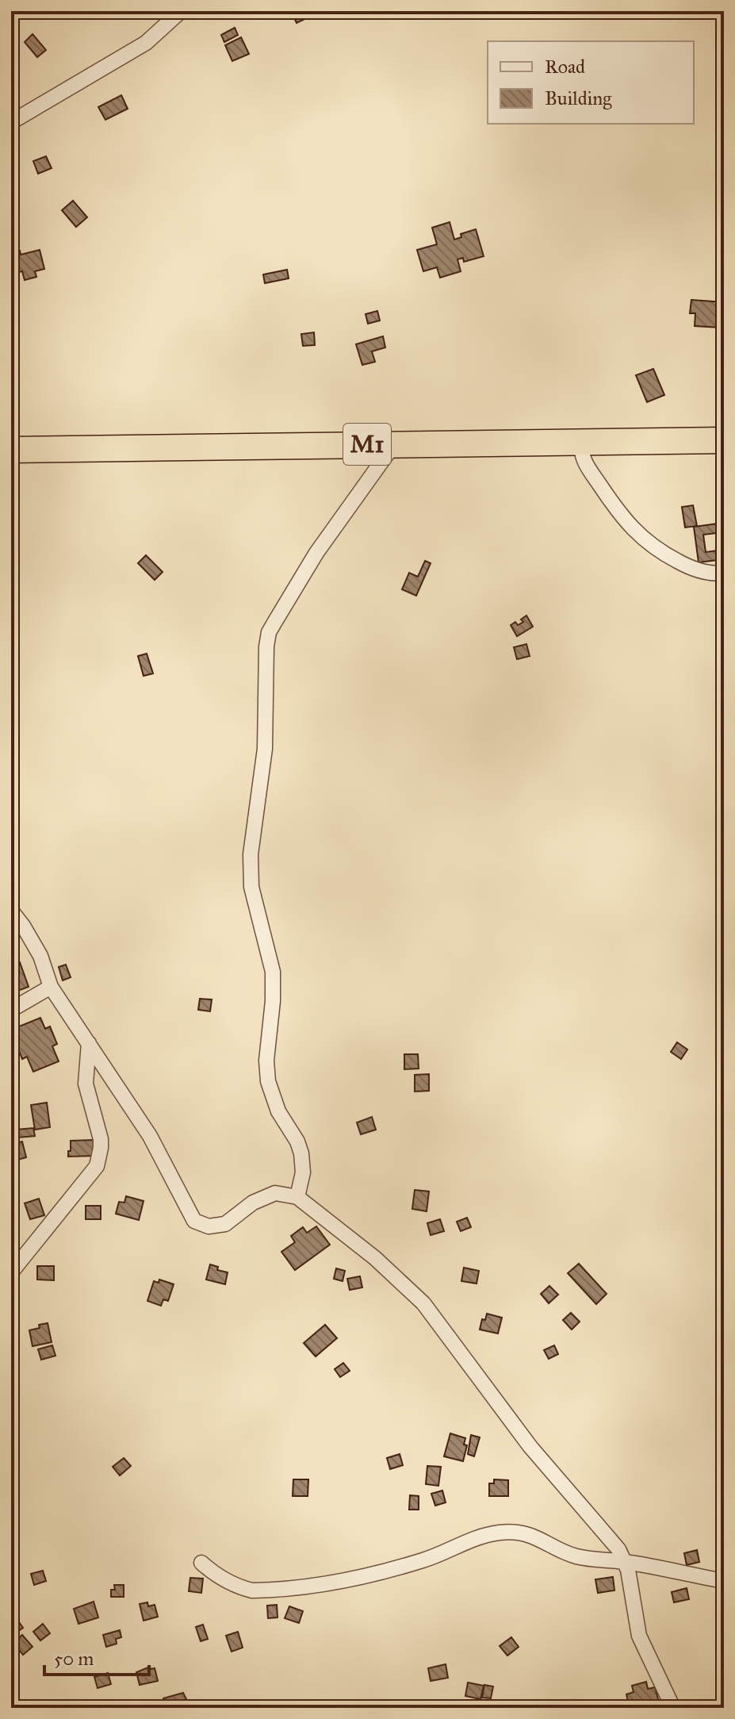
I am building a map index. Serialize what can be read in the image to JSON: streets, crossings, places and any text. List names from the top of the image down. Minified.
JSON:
{"streets":{"highway":["M1"]},"legend":["Road","Building"],"scale_bar":"50 m"}
